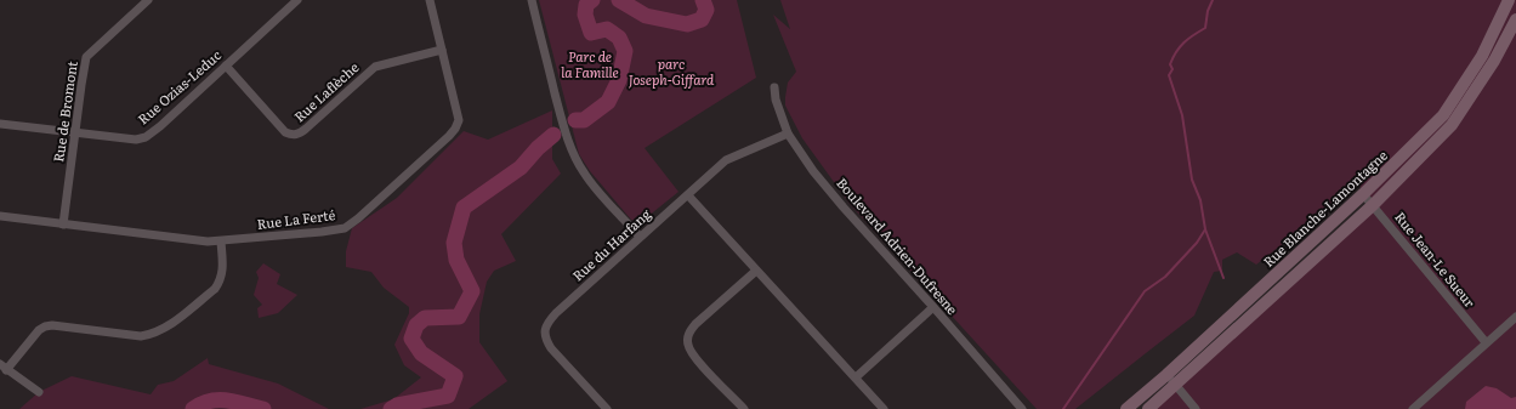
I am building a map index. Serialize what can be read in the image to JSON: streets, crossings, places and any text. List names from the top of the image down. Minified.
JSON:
{"streets":{"street":["Rue Ozias-Leduc","Rue Laflèche","Rue de Bromont","Rue Blanche-Lamontagne","Rue La Ferté","Rue du Harfang","Boulevard Adrien-Dufresne","Rue Jean-Le Sueur"]},"crossings":[["Rue Ozias-Leduc","Rue Laflèche"],["Rue Ozias-Leduc","Rue de Bromont"],["Rue Laflèche","Rue La Ferté"],["Rue de Bromont","Rue La Ferté"],["Rue Blanche-Lamontagne","Rue Jean-Le Sueur"],["Rue du Harfang","Boulevard Adrien-Dufresne"]],"parks":["Parc de la Famille","parc Joseph-Giffard"]}
